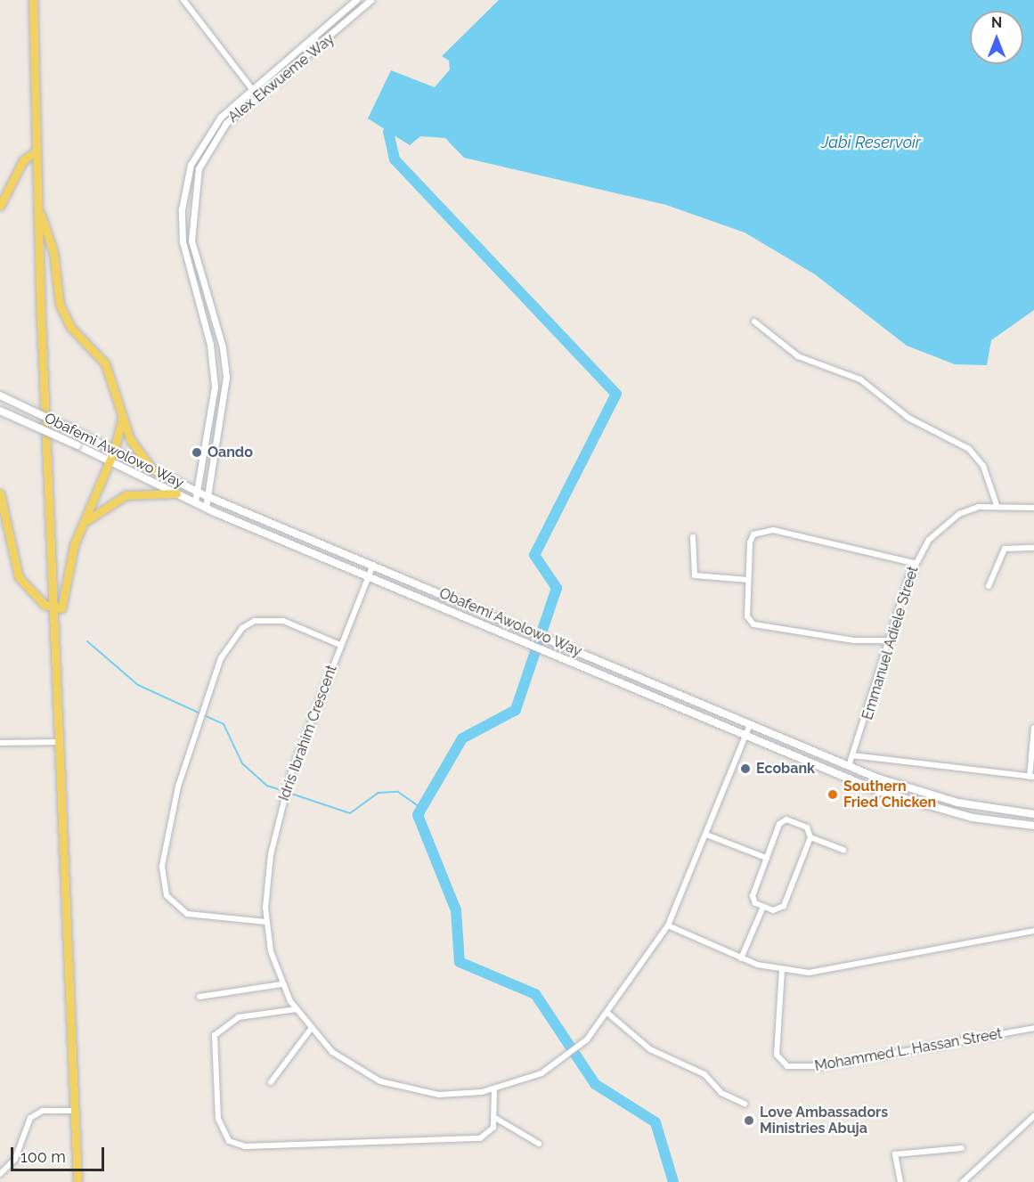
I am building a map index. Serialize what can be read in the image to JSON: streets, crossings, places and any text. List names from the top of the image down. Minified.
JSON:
{"streets":{"main road":["Obafemi Awolowo Way"],"street":["Alex Ekwueme Way","Emmanuel Adiele Street","Idris Ibrahim Crescent","Mohammed L. Hassan Street"]},"crossings":[["Alex Ekwueme Way","Obafemi Awolowo Way"],["Obafemi Awolowo Way","Emmanuel Adiele Street"],["Obafemi Awolowo Way","Idris Ibrahim Crescent"]],"water":["Jabi Reservoir"],"places":["Oando","Ecobank","Southern Fried Chicken","Love Ambassadors Ministries Abuja"],"scale_bar":"100 m","north":"top"}
